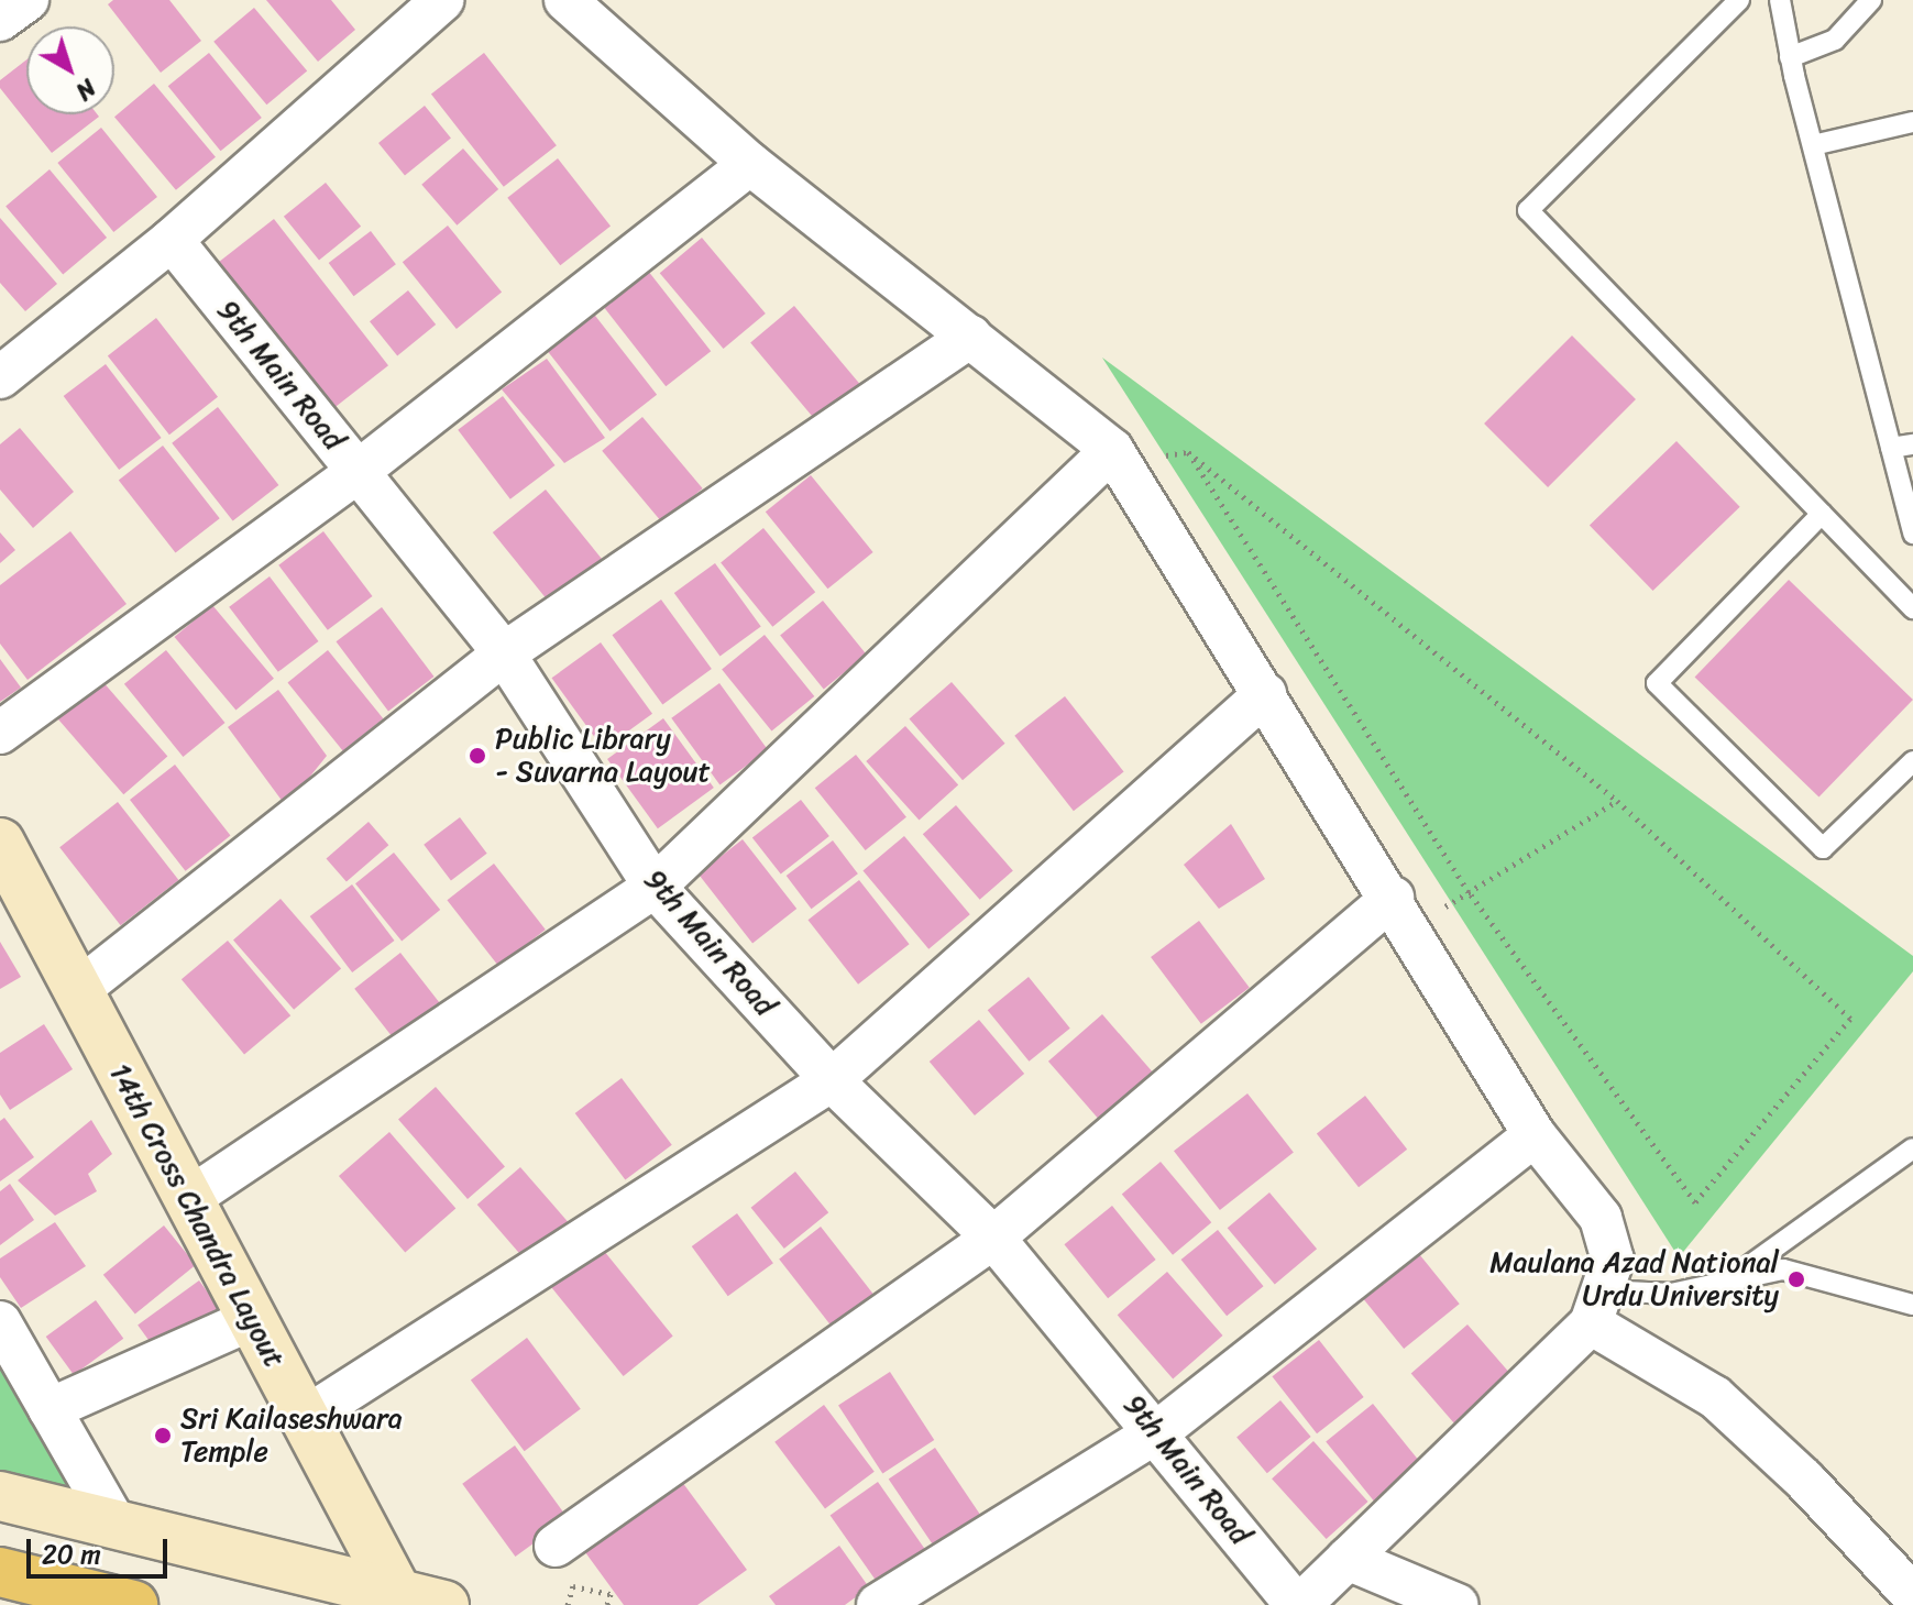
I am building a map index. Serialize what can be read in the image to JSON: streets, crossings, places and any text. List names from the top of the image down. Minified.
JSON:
{"streets":{"street":["9th Main Road","14th Cross Chandra Layout"]},"places":["Public Library - Suvarna Layout","Maulana Azad National Urdu University","Sri Kailaseshwara Temple"],"scale_bar":"20 m","north":"bottom right"}
